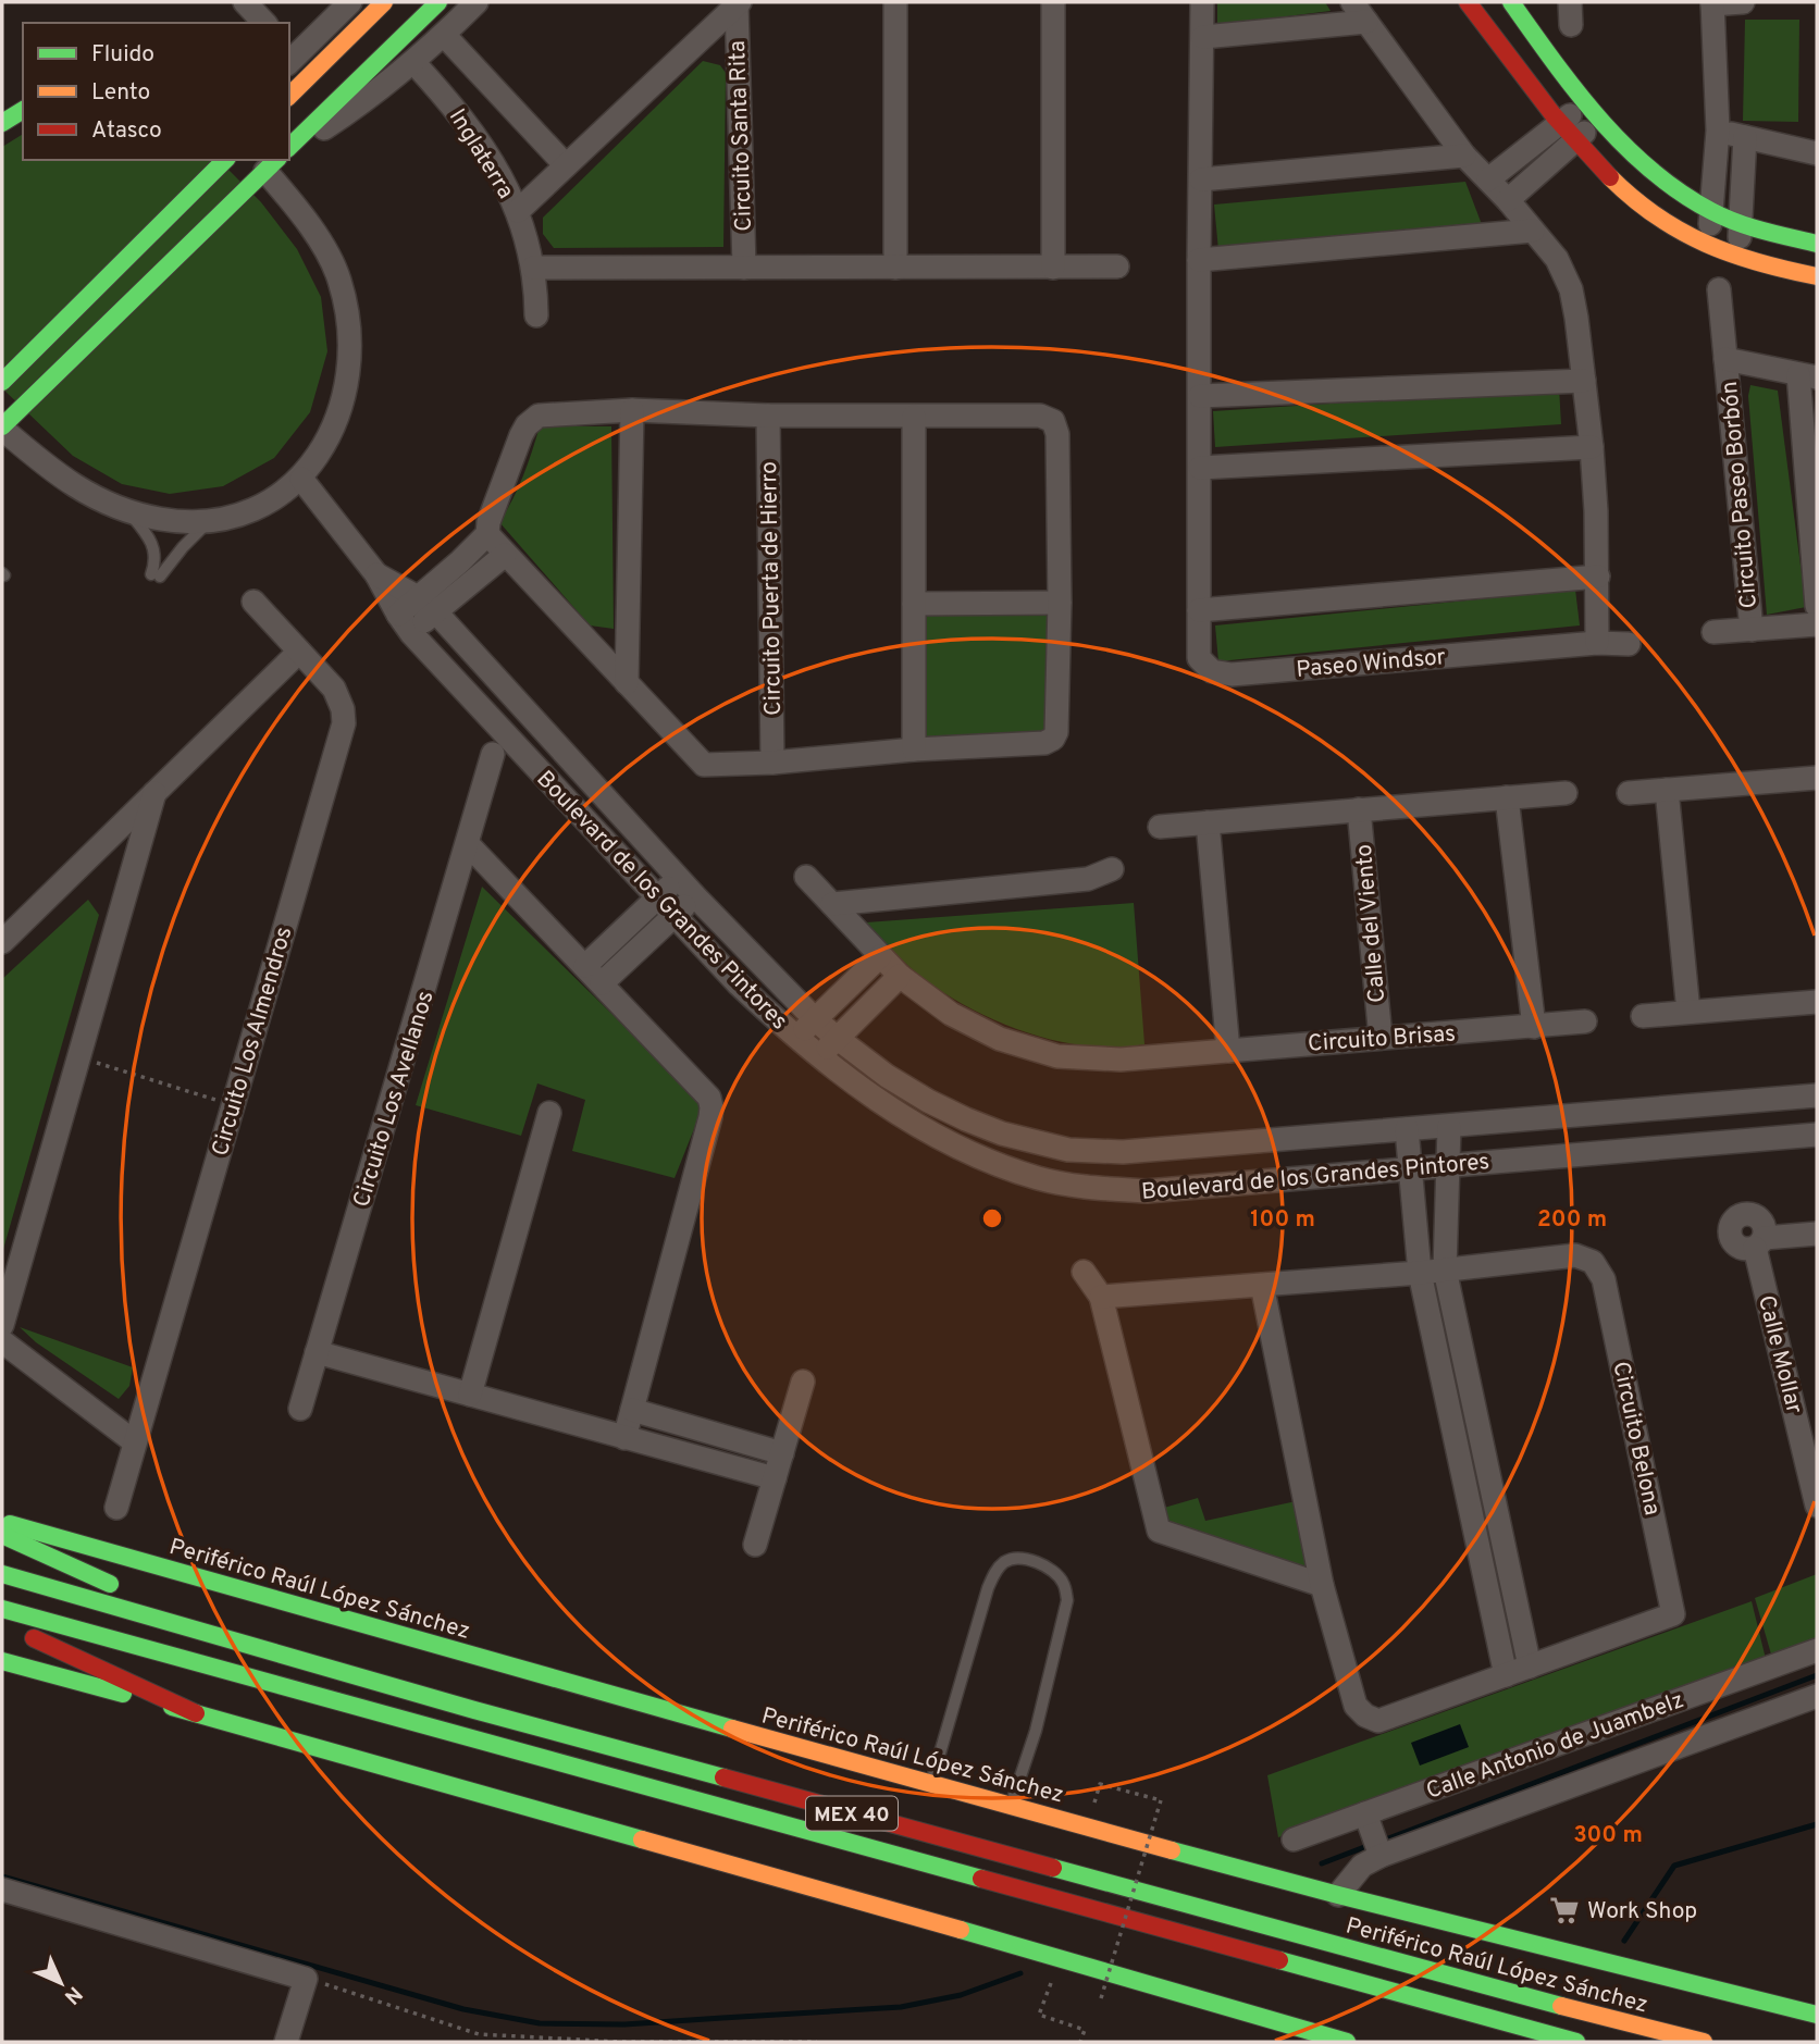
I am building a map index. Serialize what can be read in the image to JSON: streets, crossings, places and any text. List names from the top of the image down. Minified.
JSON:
{"streets":{"main road":["Periférico Raúl López Sánchez","MEX 40"],"street":["Circuito Santa Rita","Inglaterra","Circuito Paseo Borbón","Circuito Puerta de Hierro","Paseo Windsor","Boulevard de los Grandes Pintores","Calle del Viento","Circuito Brisas","Circuito Los Almendros","Circuito Los Avellanos","Calle Mollar","Circuito Belona","Calle Antonio de Juambelz"]},"crossings":[["Calle del Viento","Circuito Brisas"],["Periférico Raúl López Sánchez","Calle Antonio de Juambelz"]],"places":{"supermarket":["Work Shop"]},"legend":["Fluido","Lento","Atasco"],"north":"bottom right","rings":["100 m","200 m","300 m"]}
